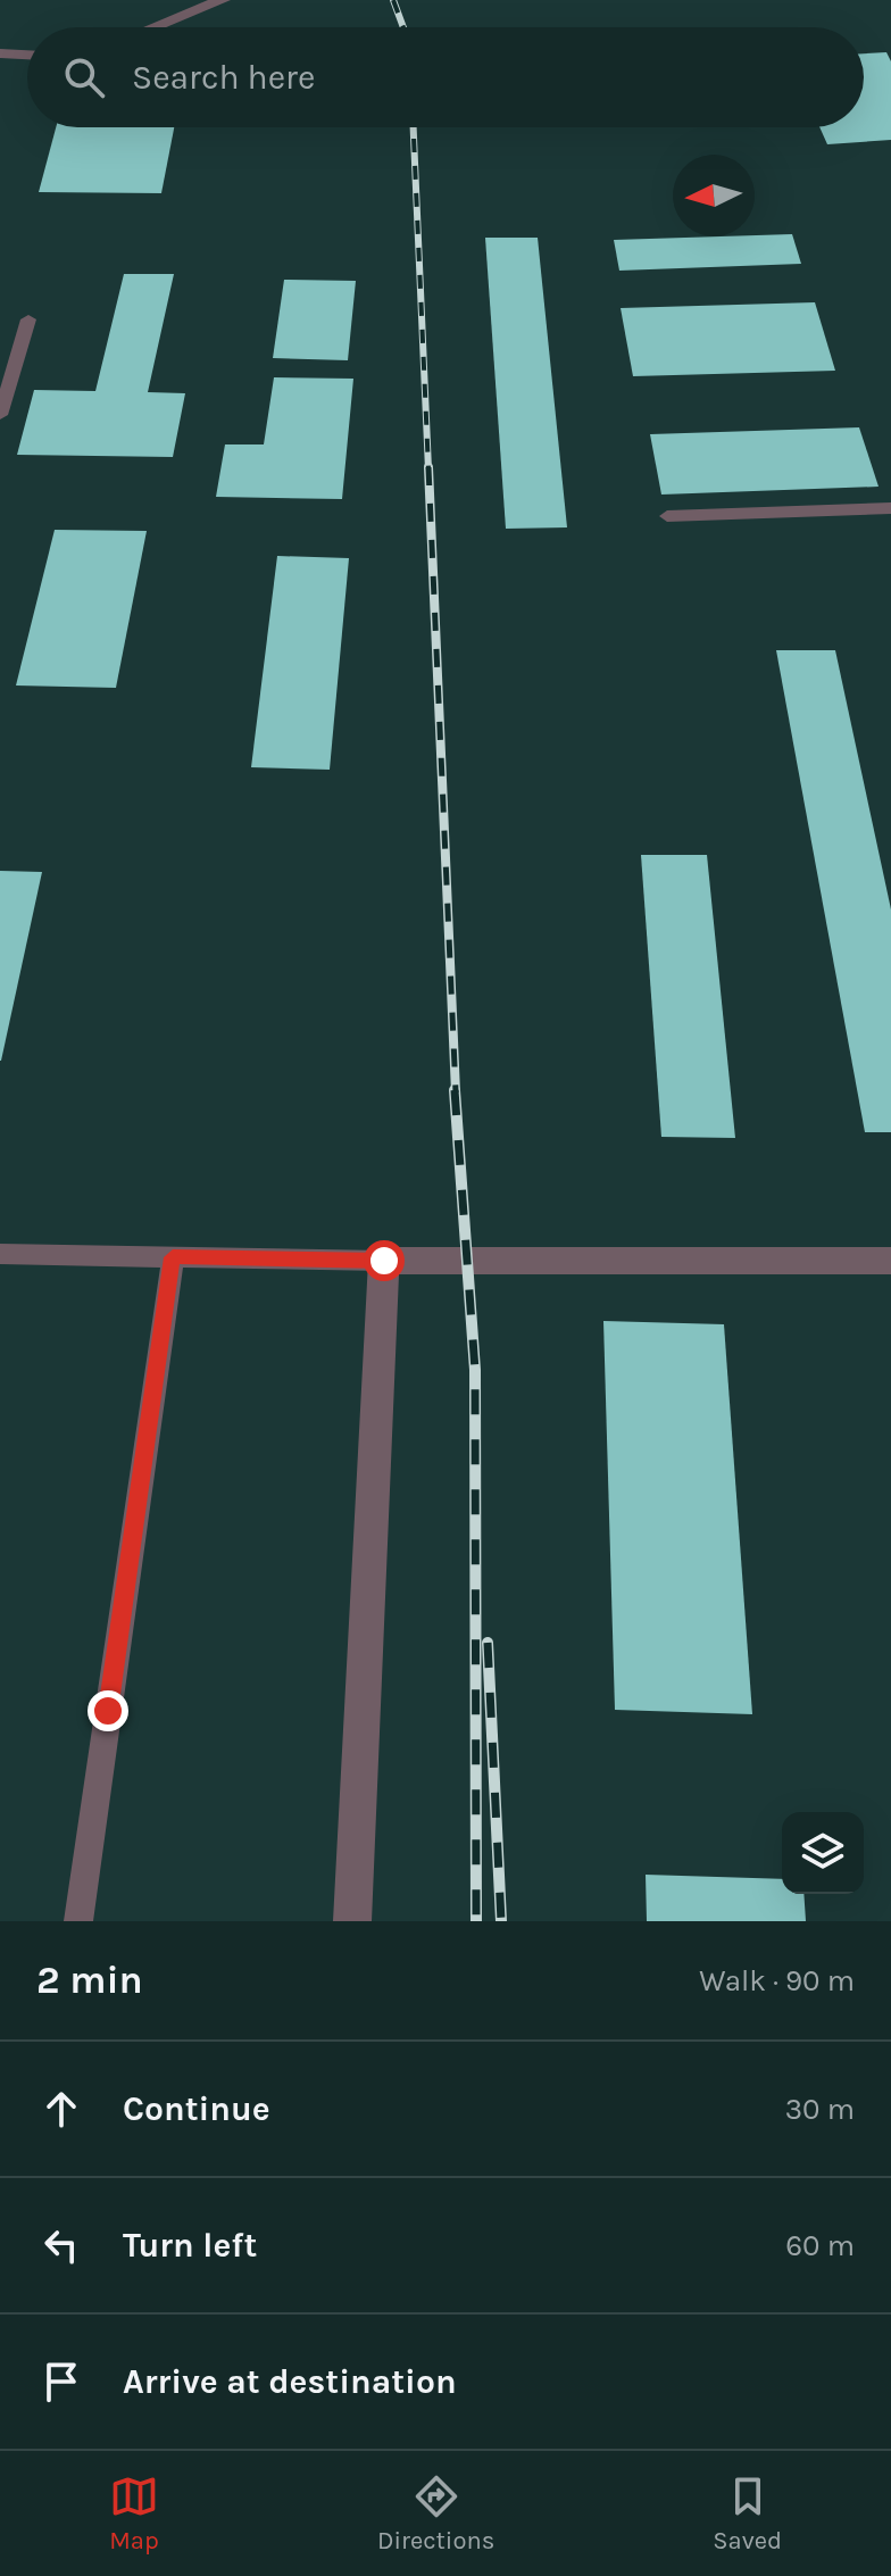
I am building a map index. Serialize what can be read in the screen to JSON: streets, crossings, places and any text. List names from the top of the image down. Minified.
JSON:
{"north":"left","page":{"search":"Search here","heading":["2 min","Walk · 90 m"],"list":[["Continue","30 m"],["Turn left","60 m"],"Arrive at destination"],"nav":["Map","Directions","Saved"]}}
